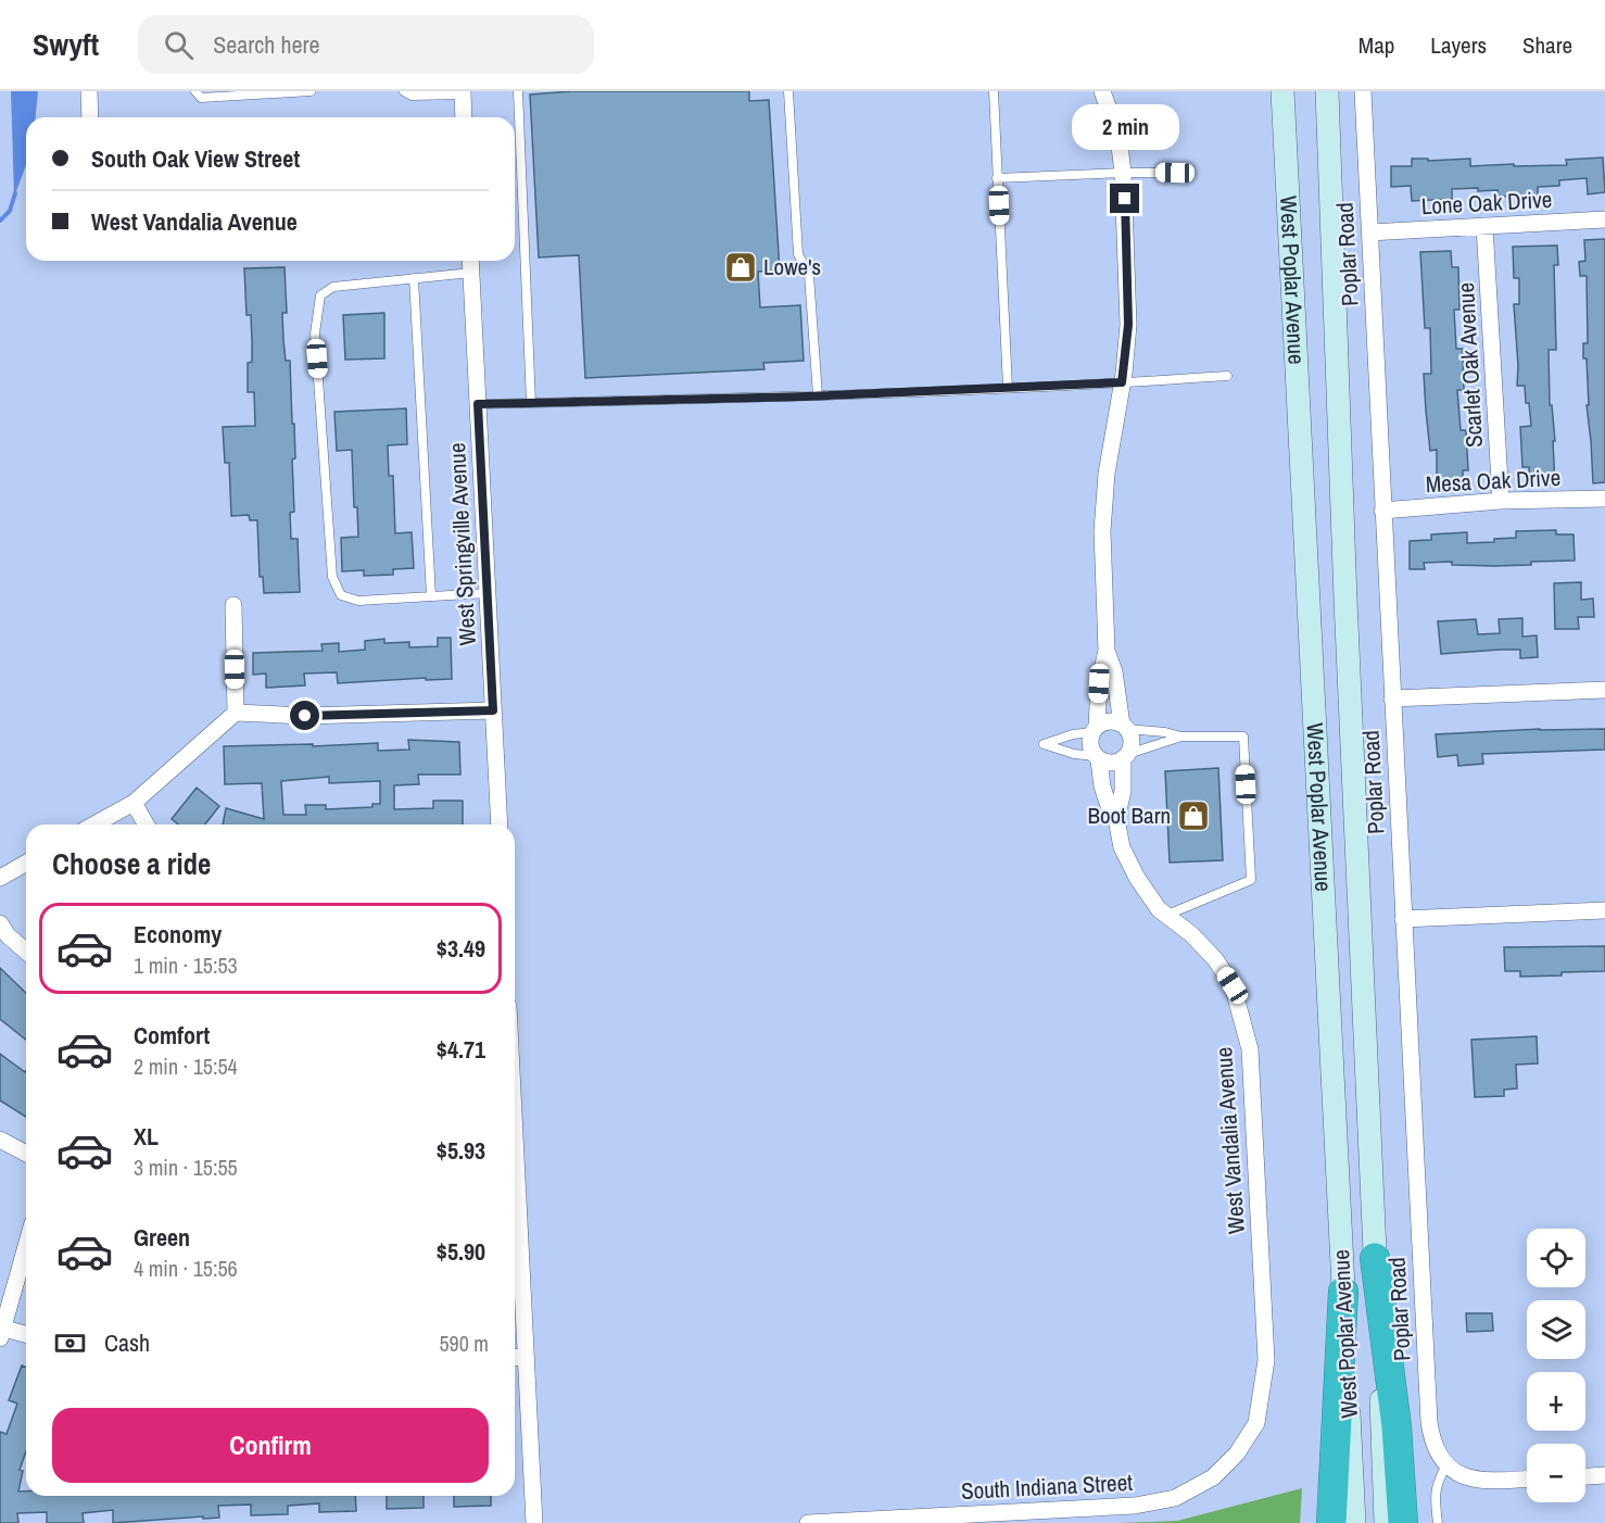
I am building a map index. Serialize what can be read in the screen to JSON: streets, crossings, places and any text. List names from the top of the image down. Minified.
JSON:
{"streets":{"main road":["West Poplar Avenue"],"street":["Lone Oak Drive","Poplar Road","Scarlet Oak Avenue","Mesa Oak Drive","West Springville Avenue","West Vandalia Avenue","South Indiana Street"]},"crossings":[["Lone Oak Drive","Poplar Road"],["Lone Oak Drive","Scarlet Oak Avenue"],["Poplar Road","Mesa Oak Drive"],["Scarlet Oak Avenue","Mesa Oak Drive"],["West Vandalia Avenue","South Indiana Street"]],"places":{"shop":["Lowe's","Boot Barn"]},"page":{"header":"Swyft","search":"Search here","nav":["Map","Layers","Share"],"bubble":"2 min","banner":["South Oak View Street","West Vandalia Avenue"],"heading":"Choose a ride","list":[{"name":"Economy","note":"1 min · 15:53","value":"$3.49"},{"name":"Comfort","note":"2 min · 15:54","value":"$4.71"},{"name":"XL","note":"3 min · 15:55","value":"$5.93"},{"name":"Green","note":"4 min · 15:56","value":"$5.90"}],"map_buttons":["+","−"],"pay":["Cash","590 m"],"buttons":"Confirm"}}
